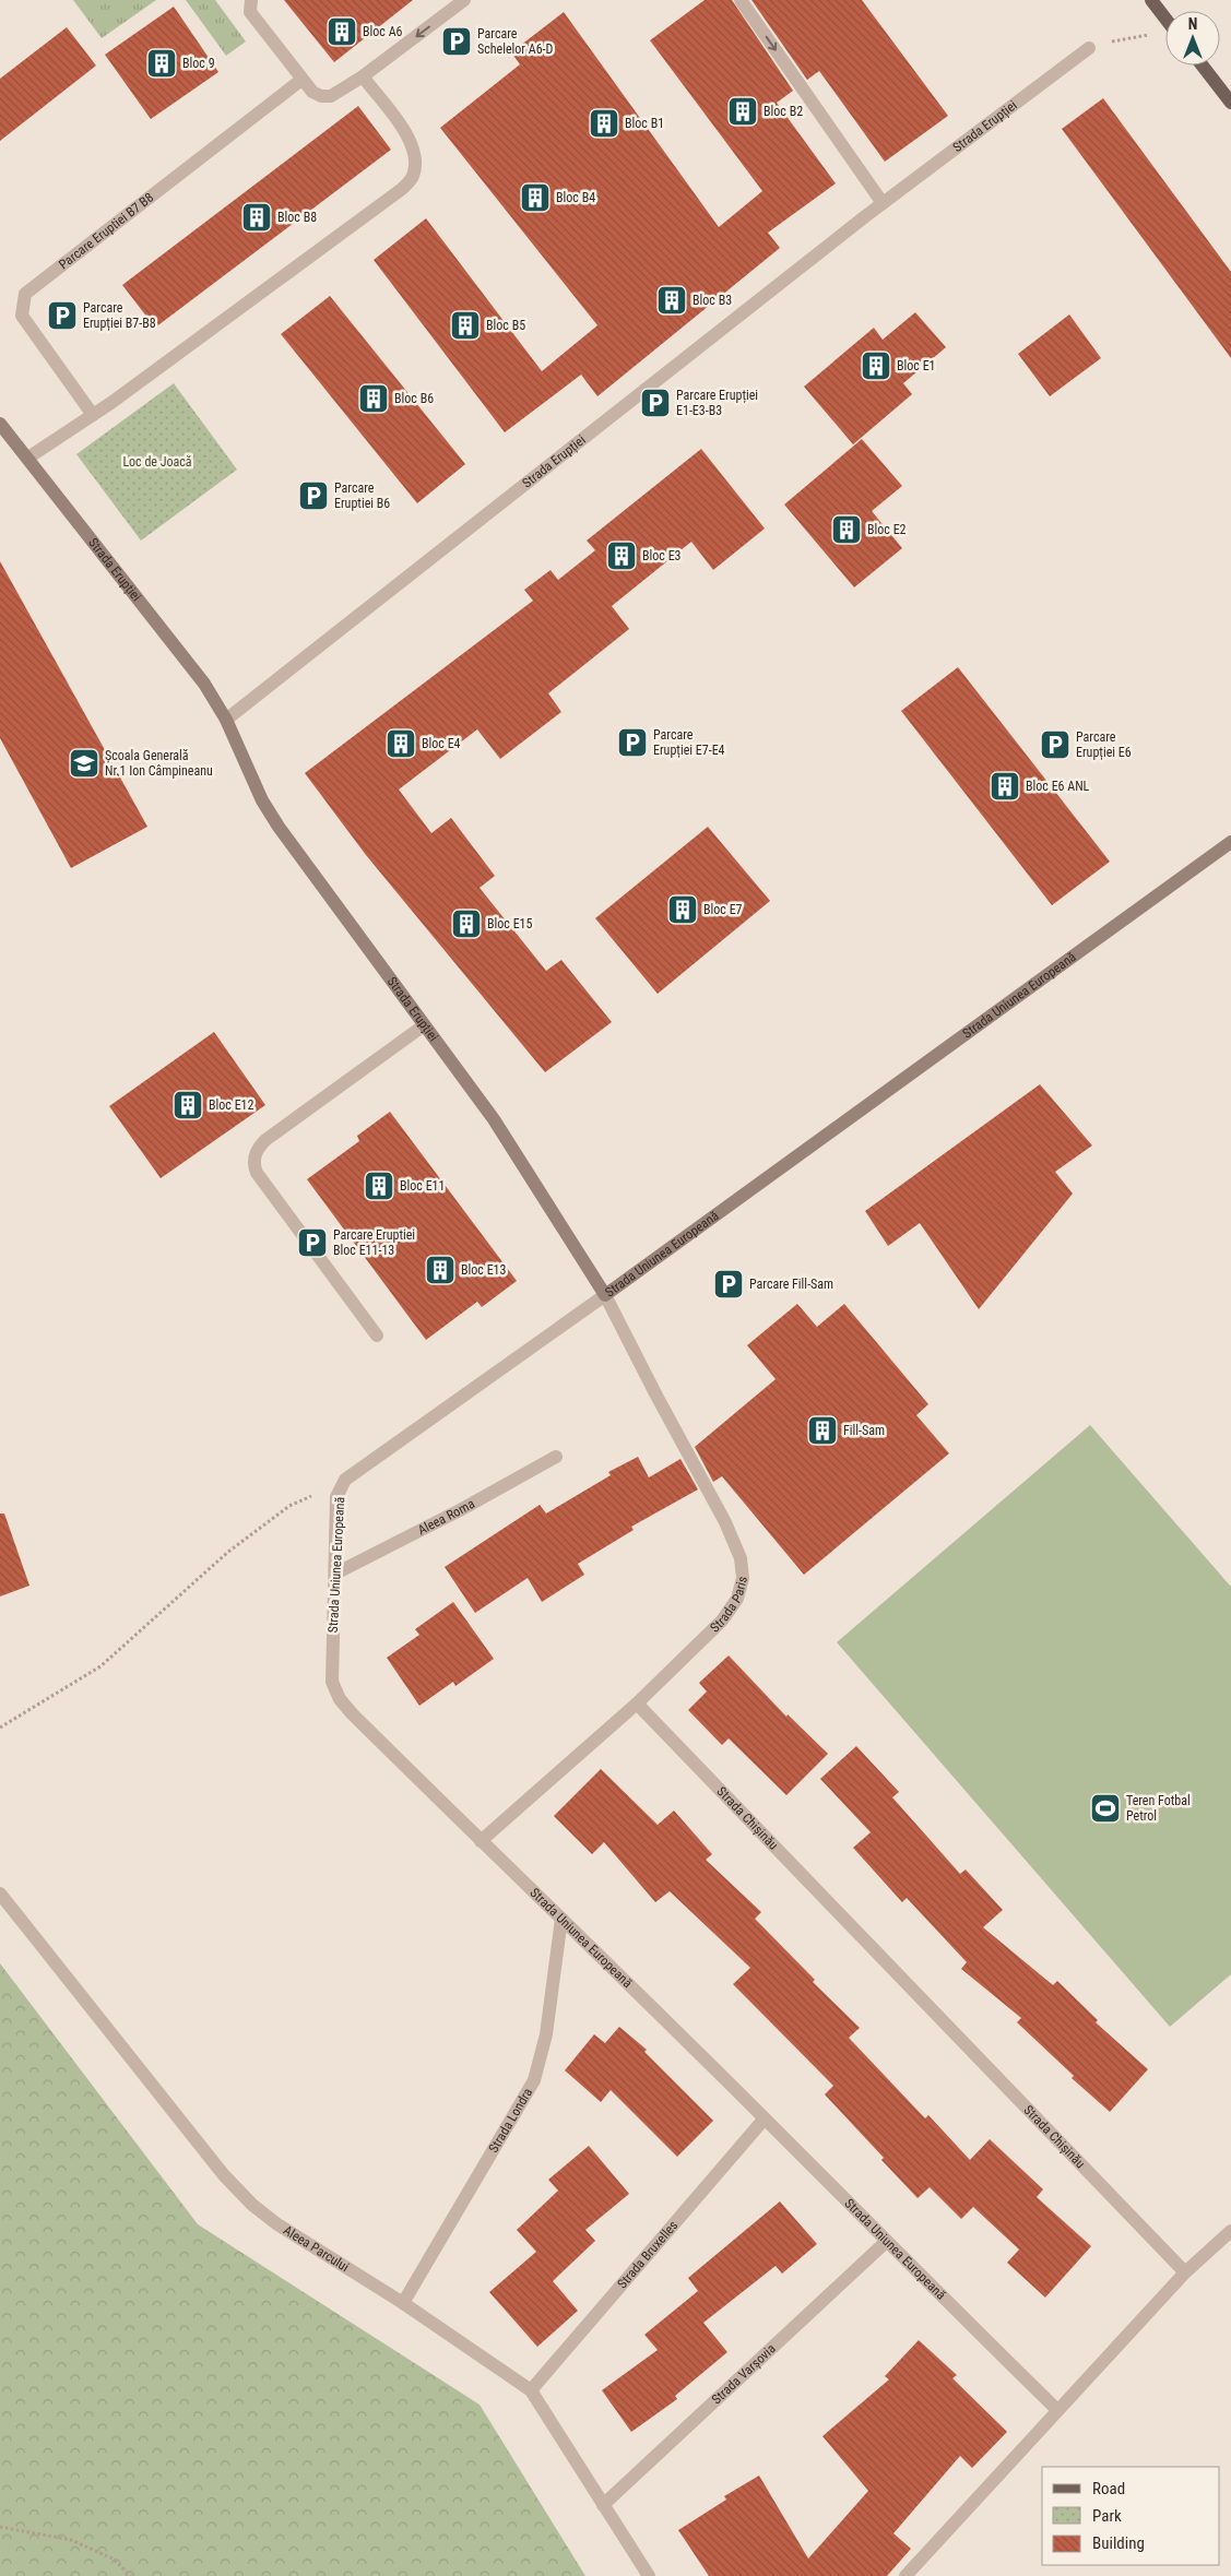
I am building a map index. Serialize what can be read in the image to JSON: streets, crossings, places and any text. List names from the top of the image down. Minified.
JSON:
{"streets":{"street":["Strada Erupției","Parcare Eruptiei B7 B8","Strada Uniunea Europeană","Aleea Roma","Strada Paris","Strada Chișinău","Strada Londra","Aleea Parcului","Strada Bruxelles","Strada Varșovia"]},"crossings":[["Strada Erupției","Strada Uniunea Europeană"],["Strada Erupției","Strada Paris"],["Strada Uniunea Europeană","Aleea Roma"],["Strada Uniunea Europeană","Strada Paris"],["Strada Uniunea Europeană","Strada Londra"],["Strada Uniunea Europeană","Strada Bruxelles"],["Strada Uniunea Europeană","Strada Varșovia"],["Strada Paris","Strada Chișinău"],["Strada Londra","Aleea Parcului"],["Aleea Parcului","Strada Bruxelles"],["Aleea Parcului","Strada Varșovia"]],"parks":["Loc de Joacă"],"places":{"building":["Bloc A6","Bloc 9","Bloc B2","Bloc B1","Bloc B4","Bloc B8","Bloc B3","Bloc B5","Bloc E1","Bloc B6","Bloc E2","Bloc E3","Bloc E4","Bloc E6 ANL","Bloc E7","Bloc E15","Bloc E12","Bloc E11","Bloc E13","Fill-Sam"],"parking":["Parcare Schelelor A6-D","Parcare Erupției B7-B8","Parcare Erupției E1-E3-B3","Parcare Eruptiei B6","Parcare Erupției E7-E4","Parcare Erupției E6","Parcare Eruptiei Bloc E11-13","Parcare Fill-Sam"],"school or university":["Școala Generală Nr.1 Ion Câmpineanu"],"sports":["Teren Fotbal Petrol"]},"legend":["Road","Park","Building"],"north":"top"}
